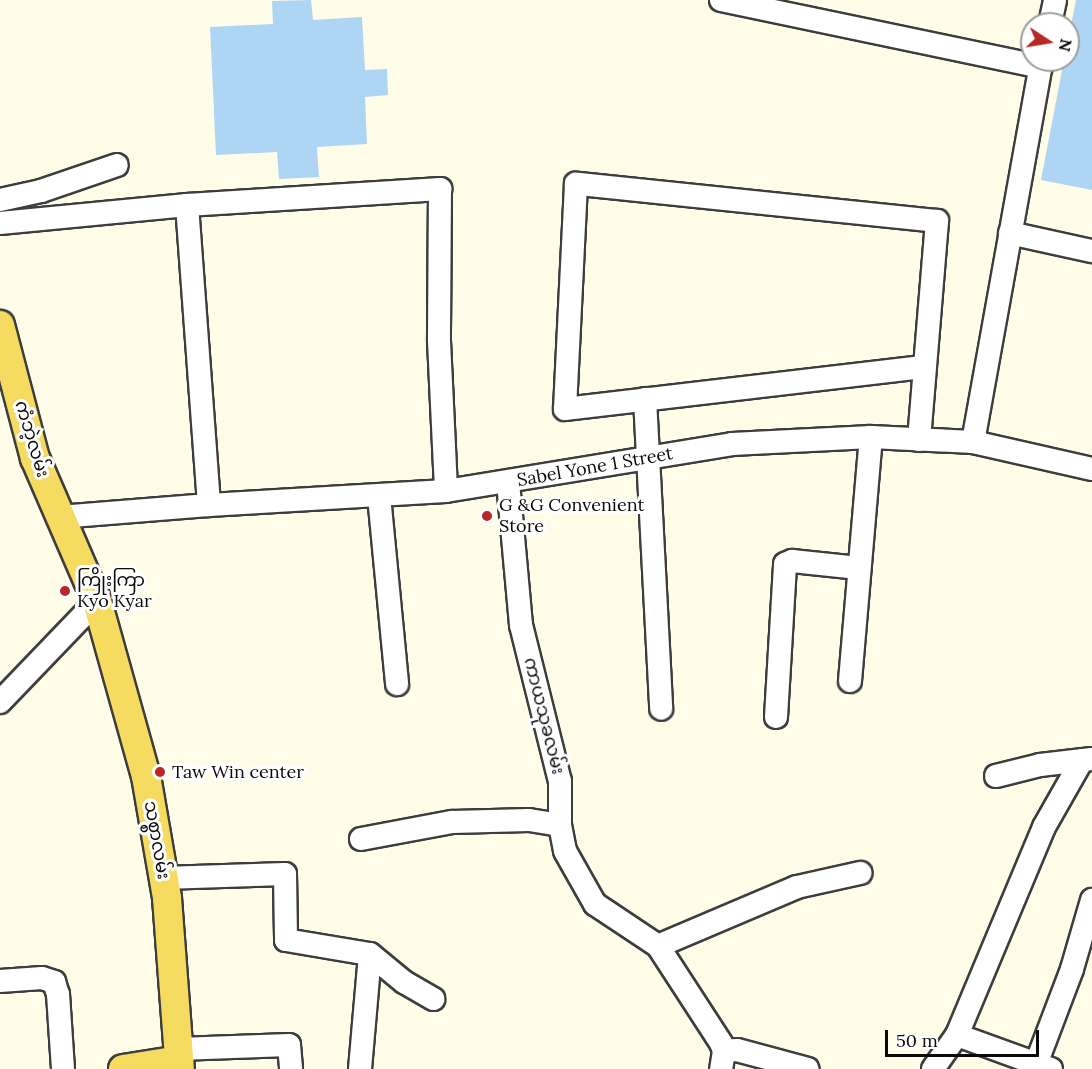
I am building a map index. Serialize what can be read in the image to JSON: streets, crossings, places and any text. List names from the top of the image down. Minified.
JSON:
{"streets":{"main road":["ကံဘဲ့လမ်း","သစ္စာလမ်း"],"street":["Sabel Yone 1 Street","ကာယသုခလမ်း"]},"crossings":[["ကံဘဲ့လမ်း","Sabel Yone 1 Street"],["ကံဘဲ့လမ်း","သစ္စာလမ်း"],["Sabel Yone 1 Street","ကာယသုခလမ်း"],["Sabel Yone 1 Street","သစ္စာလမ်း"]],"places":["G &G Convenient Store","ကြိုးကြာ Kyo Kyar","Taw Win center"],"scale_bar":"50 m","north":"right"}
